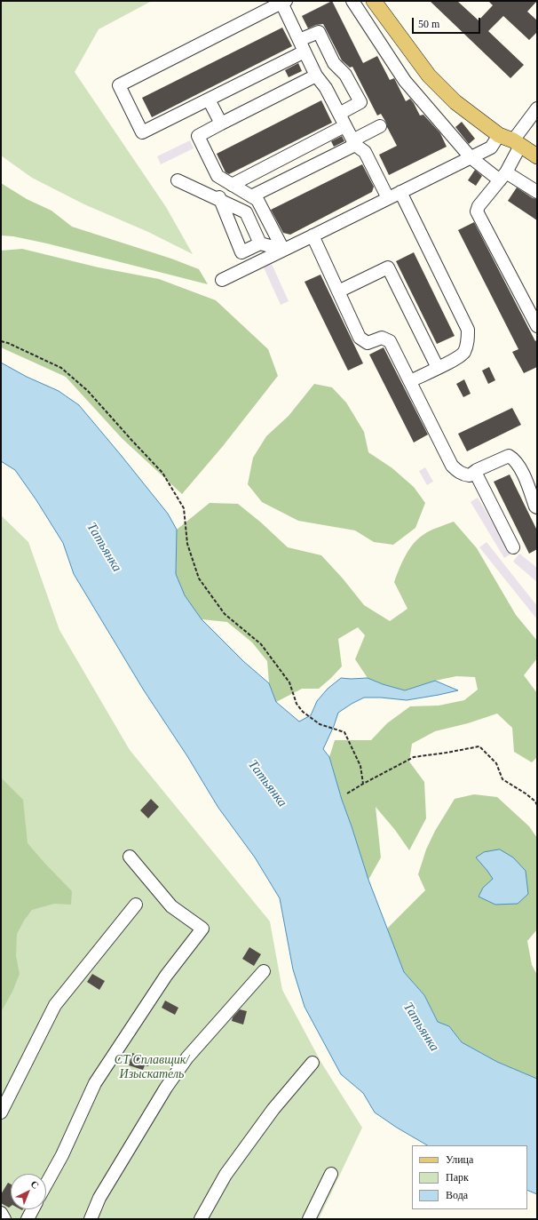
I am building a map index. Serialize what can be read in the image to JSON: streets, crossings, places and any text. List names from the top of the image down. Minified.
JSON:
{"water":["Татьянка"],"parks":["СТ Сплавщик/ Изыскатель"],"legend":["Улица","Парк","Вода"],"scale_bar":"50 m","north":"top right"}
